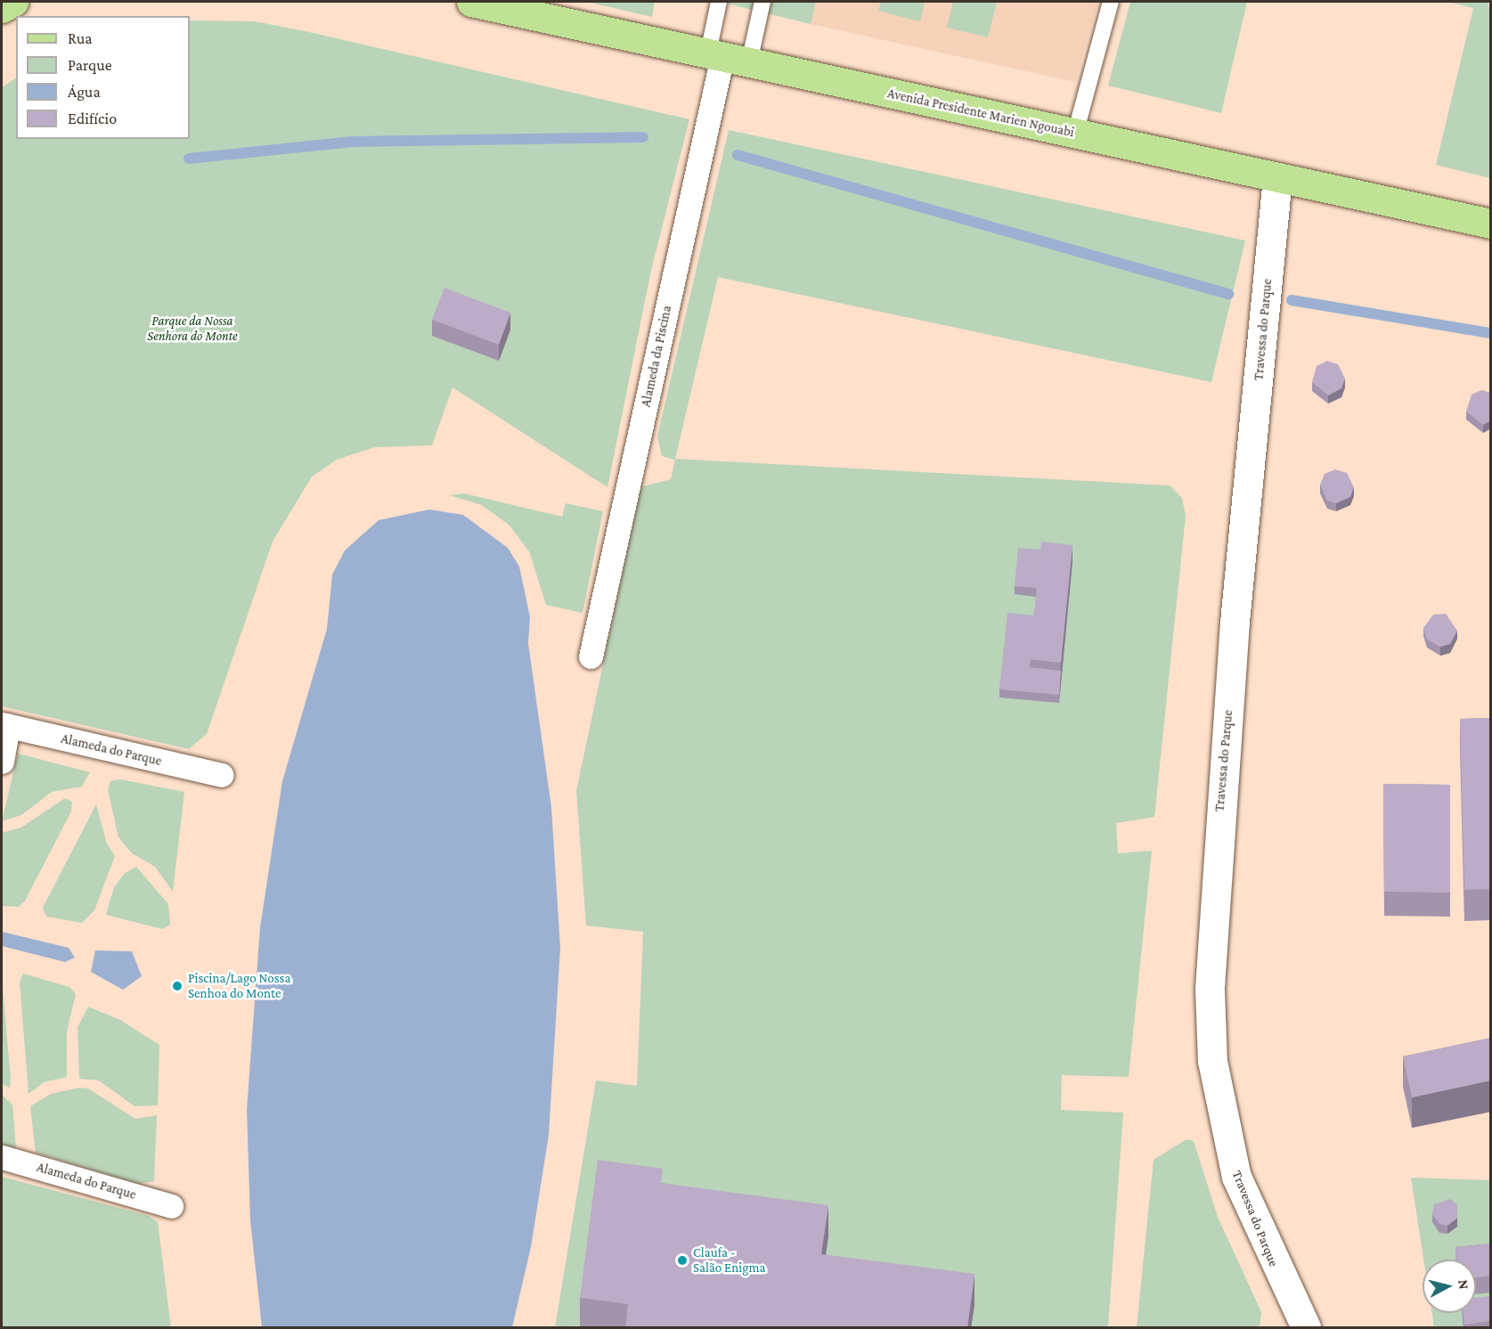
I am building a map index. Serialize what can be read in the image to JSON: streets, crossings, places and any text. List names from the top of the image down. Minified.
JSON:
{"streets":{"main road":["Avenida Presidente Marien Ngouabi"],"street":["Travessa do Parque","Alameda da Piscina","Alameda do Parque"]},"crossings":[["Avenida Presidente Marien Ngouabi","Travessa do Parque"],["Avenida Presidente Marien Ngouabi","Alameda da Piscina"]],"parks":["Parque da Nossa Senhora do Monte"],"places":["Piscina/Lago Nossa Senhoa do Monte","Claufa - Salão Enigma"],"legend":["Rua","Parque","Água","Edifício"],"north":"right"}
